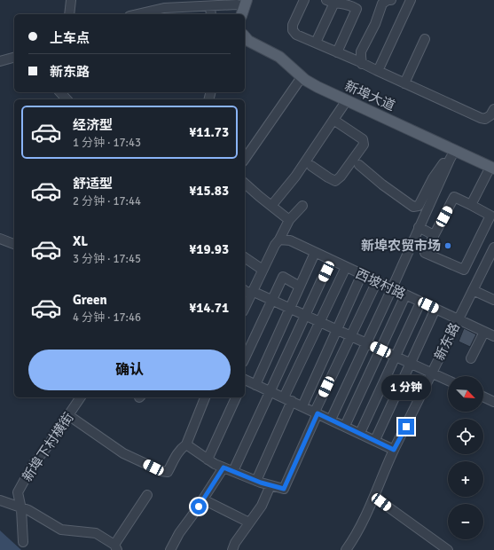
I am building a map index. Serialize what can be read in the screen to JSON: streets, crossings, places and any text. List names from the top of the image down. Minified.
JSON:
{"streets":{"main road":["新埠大道"],"street":["西坡村路","新东路","新埠下村横街"]},"crossings":[["西坡村路","新东路"]],"places":["新埠农贸市场"],"north":"bottom right","page":{"banner":["上车点","新东路"],"list":[{"name":"经济型","note":"1 分钟 · 17:43","value":"¥11.73"},{"name":"舒适型","note":"2 分钟 · 17:44","value":"¥15.83"},{"name":"XL","note":"3 分钟 · 17:45","value":"¥19.93"},{"name":"Green","note":"4 分钟 · 17:46","value":"¥14.71"}],"buttons":"确认","bubble":"1 分钟","map_buttons":["+","−"]}}
